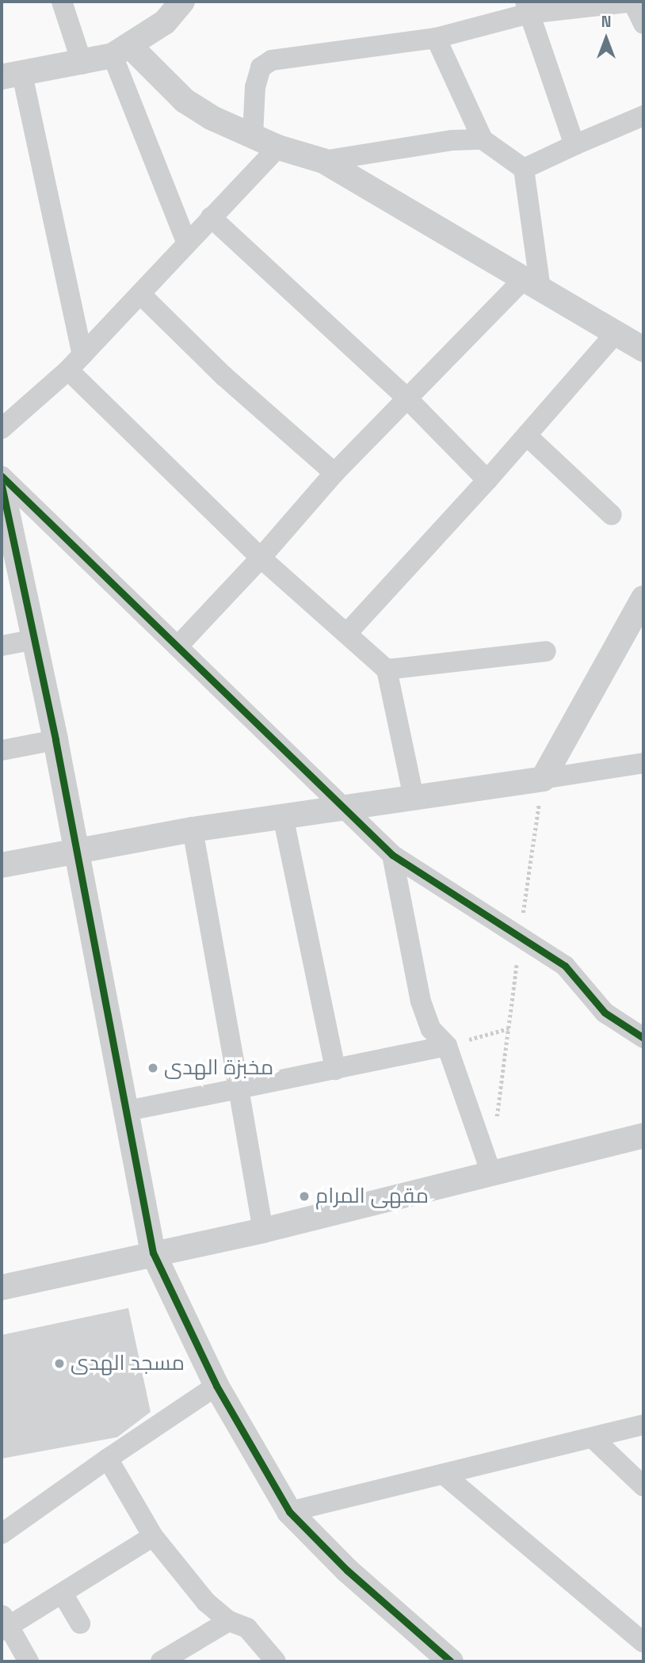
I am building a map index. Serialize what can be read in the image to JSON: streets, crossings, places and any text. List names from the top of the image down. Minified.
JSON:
{"places":["مخبزة الهدى","مقهى المرام","مسجد الهدى"],"north":"top"}
